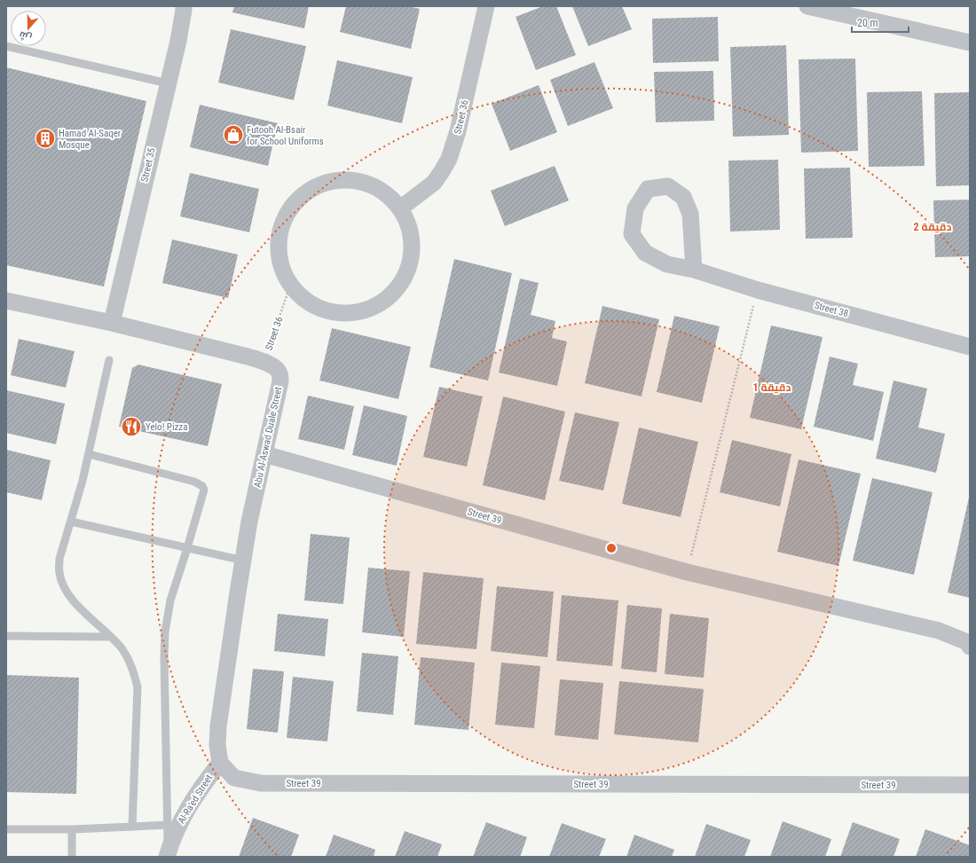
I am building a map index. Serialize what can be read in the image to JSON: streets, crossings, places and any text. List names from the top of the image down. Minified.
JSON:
{"streets":{"street":["Street 36","Street 35","Street 38","Abu Al-Aswad Duale Street","Street 39","Al-Ra'ed Street"]},"crossings":[["Street 36","Abu Al-Aswad Duale Street"],["Street 35","Abu Al-Aswad Duale Street"],["Abu Al-Aswad Duale Street","Street 39"],["Abu Al-Aswad Duale Street","Al-Ra'ed Street"],["Street 39","Al-Ra'ed Street"]],"places":{"shop":["Futooh Al-Bsair for School Uniforms"],"building":["Hamad Al-Saqer Mosque"],"restaurant":["Yelo! Pizza"]},"scale_bar":"20 m","north":"bottom","rings":["2 دقيقة","1 دقيقة"]}
